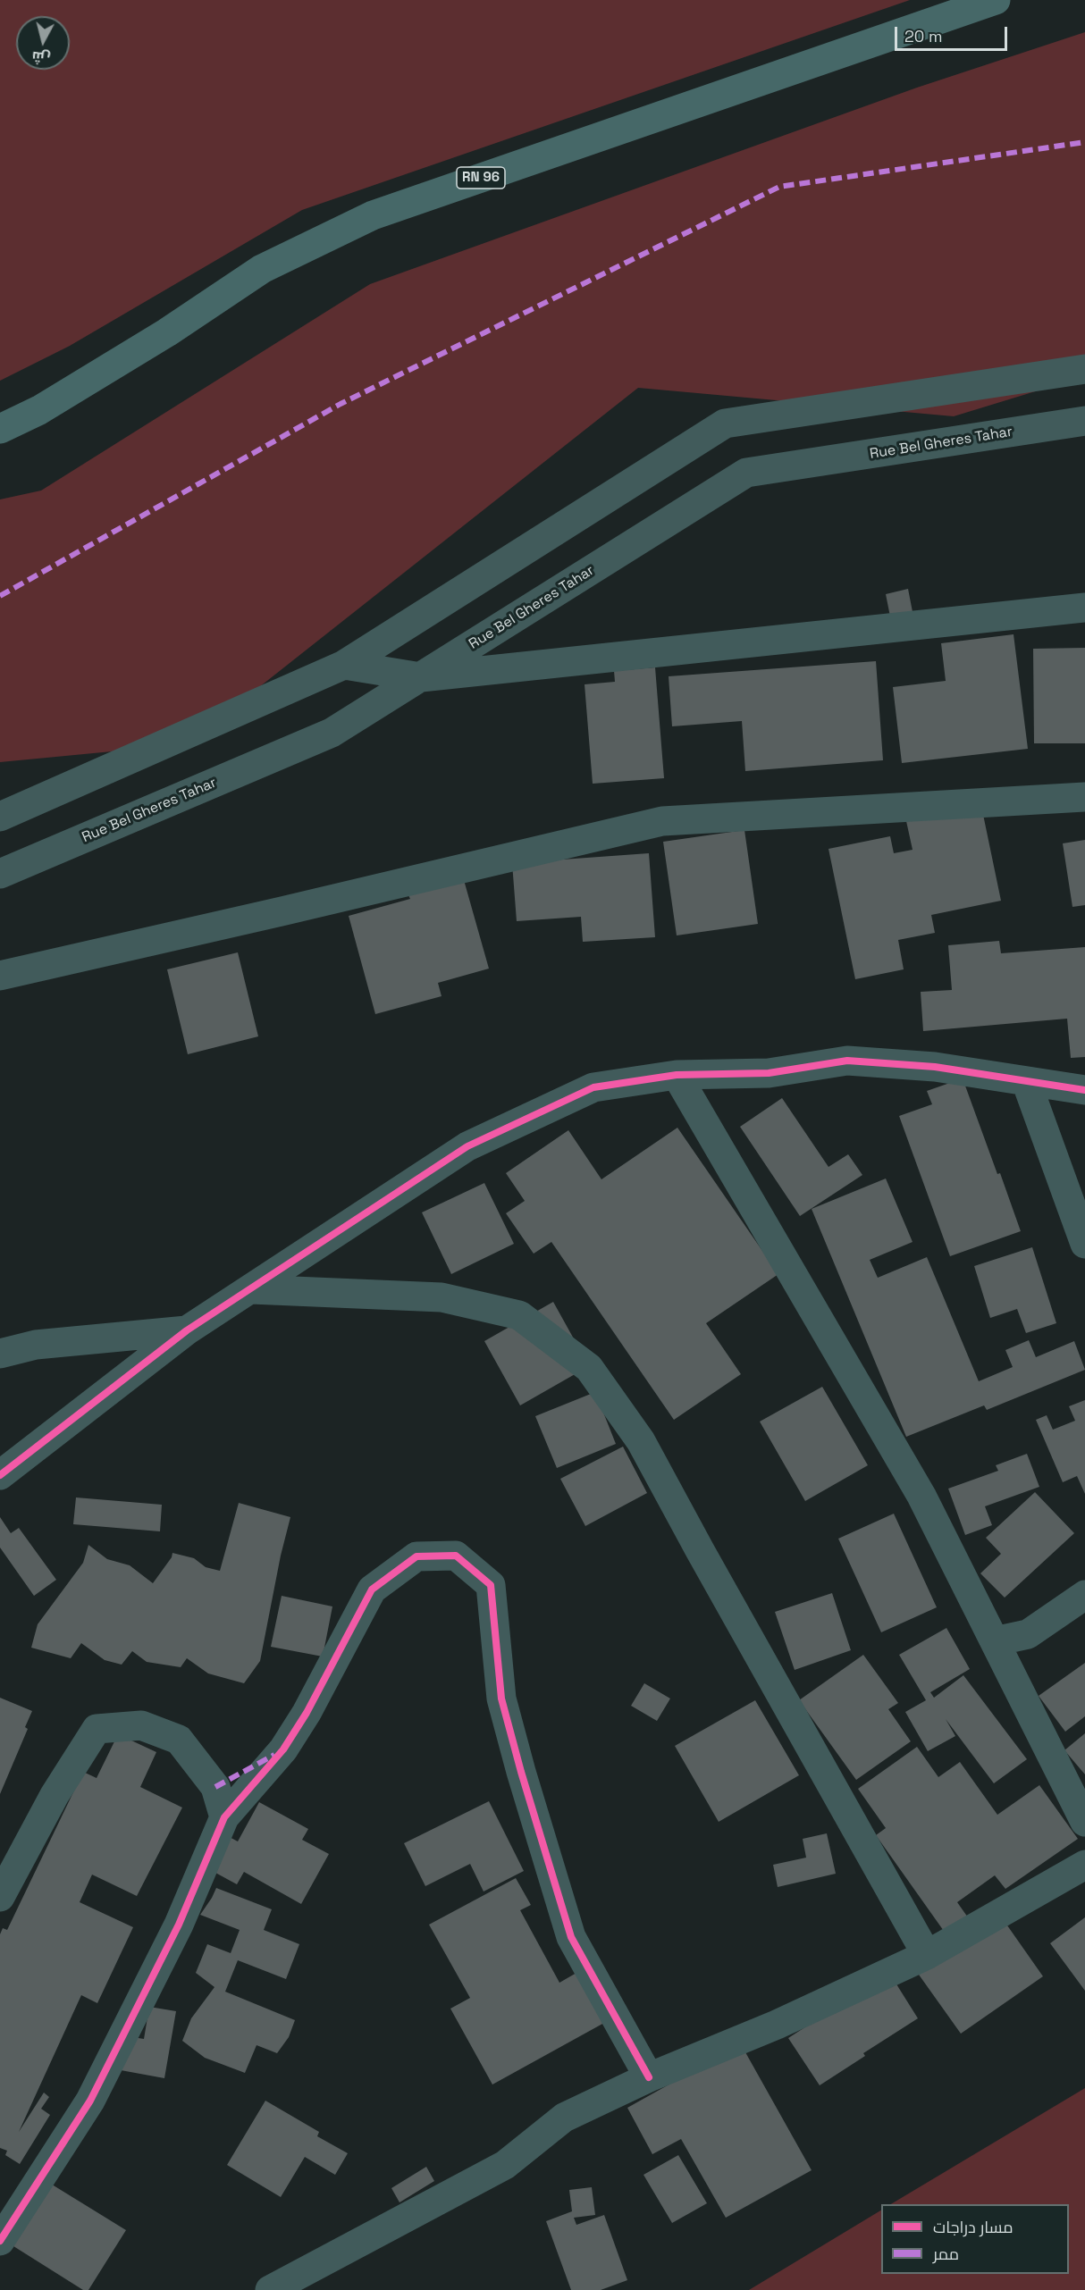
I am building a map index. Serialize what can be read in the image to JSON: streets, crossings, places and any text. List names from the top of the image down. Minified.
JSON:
{"streets":{"main road":["RN 96"],"street":["Rue Bel Gheres Tahar"]},"legend":["مسار دراجات","ممر"],"scale_bar":"20 m","north":"bottom"}
